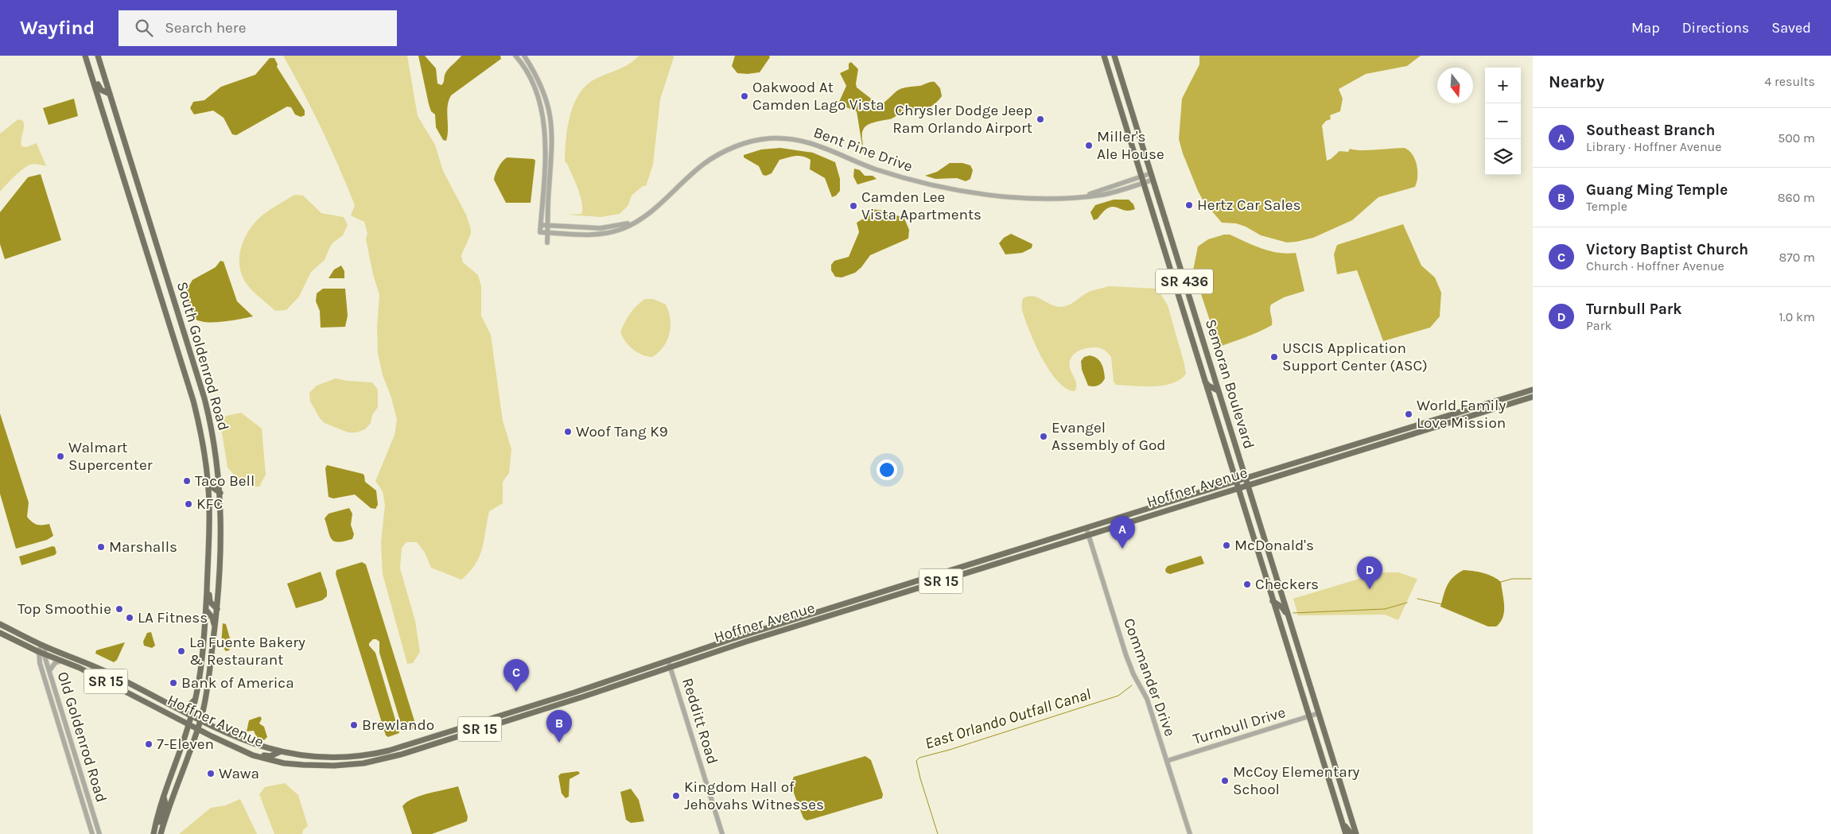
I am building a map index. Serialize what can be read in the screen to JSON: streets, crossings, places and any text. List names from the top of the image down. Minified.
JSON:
{"streets":{"main road":["SR 436","South Goldenrod Road","Semoran Boulevard","Hoffner Avenue","SR 15"],"street":["Bent Pine Drive","Commander Drive","Redditt Road","Turnbull Drive","Old Goldenrod Road"]},"crossings":[["Bent Pine Drive","Semoran Boulevard"],["South Goldenrod Road","Hoffner Avenue"],["Semoran Boulevard","Hoffner Avenue"],["Semoran Boulevard","Turnbull Drive"],["Hoffner Avenue","SR 15"],["Hoffner Avenue","Commander Drive"],["Hoffner Avenue","Redditt Road"],["Hoffner Avenue","Old Goldenrod Road"],["Commander Drive","Turnbull Drive"]],"water":["East Orlando Outfall Canal"],"places":["Oakwood At Camden Lago Vista","Chrysler Dodge Jeep Ram Orlando Airport","Miller's Ale House","Hertz Car Sales","Camden Lee Vista Apartments","USCIS Application Support Center (ASC)","World Family Love Mission","Woof Tang K9","Evangel Assembly of God","Walmart Supercenter","Taco Bell","KFC","McDonald's","Marshalls","Checkers","Top Smoothie","LA Fitness","La Fuente Bakery & Restaurant","Bank of America","Brewlando","7-Eleven","Wawa","McCoy Elementary School","Kingdom Hall of Jehovahs Witnesses"],"north":"bottom","page":{"header":"Wayfind","search":"Search here","nav":["Map","Directions","Saved"],"heading":["Nearby","4 results"],"map_buttons":["+","−"],"list":[{"mark":"A","name":"Southeast Branch","note":"Library · Hoffner Avenue","value":"500 m"},{"mark":"B","name":"Guang Ming Temple","note":"Temple","value":"860 m"},{"mark":"C","name":"Victory Baptist Church","note":"Church · Hoffner Avenue","value":"870 m"},{"mark":"D","name":"Turnbull Park","note":"Park","value":"1.0 km"}],"pins":["A","D","C","B"]}}
